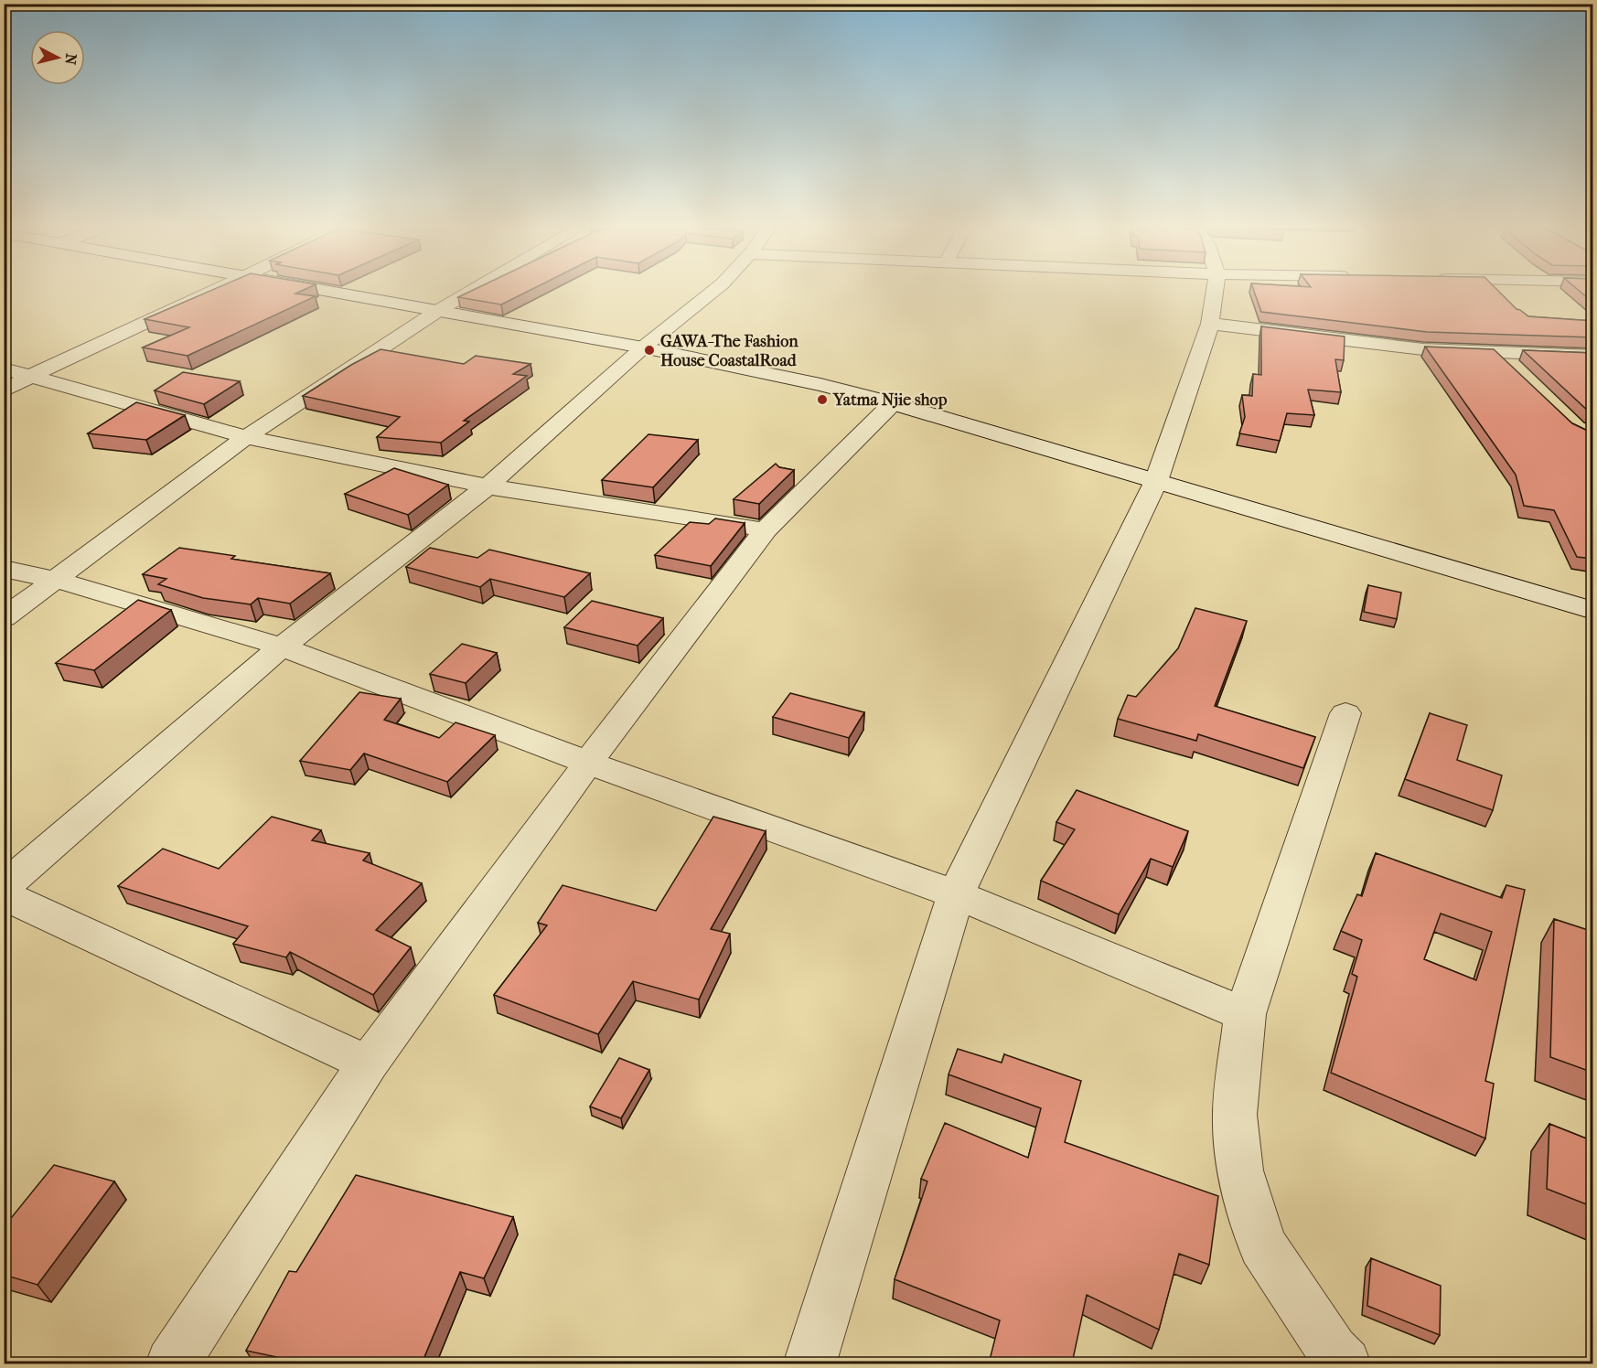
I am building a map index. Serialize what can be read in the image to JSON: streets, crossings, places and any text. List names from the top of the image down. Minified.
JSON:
{"places":["GAWA-The Fashion House CoastalRoad","Yatma Njie shop"],"north":"right"}
